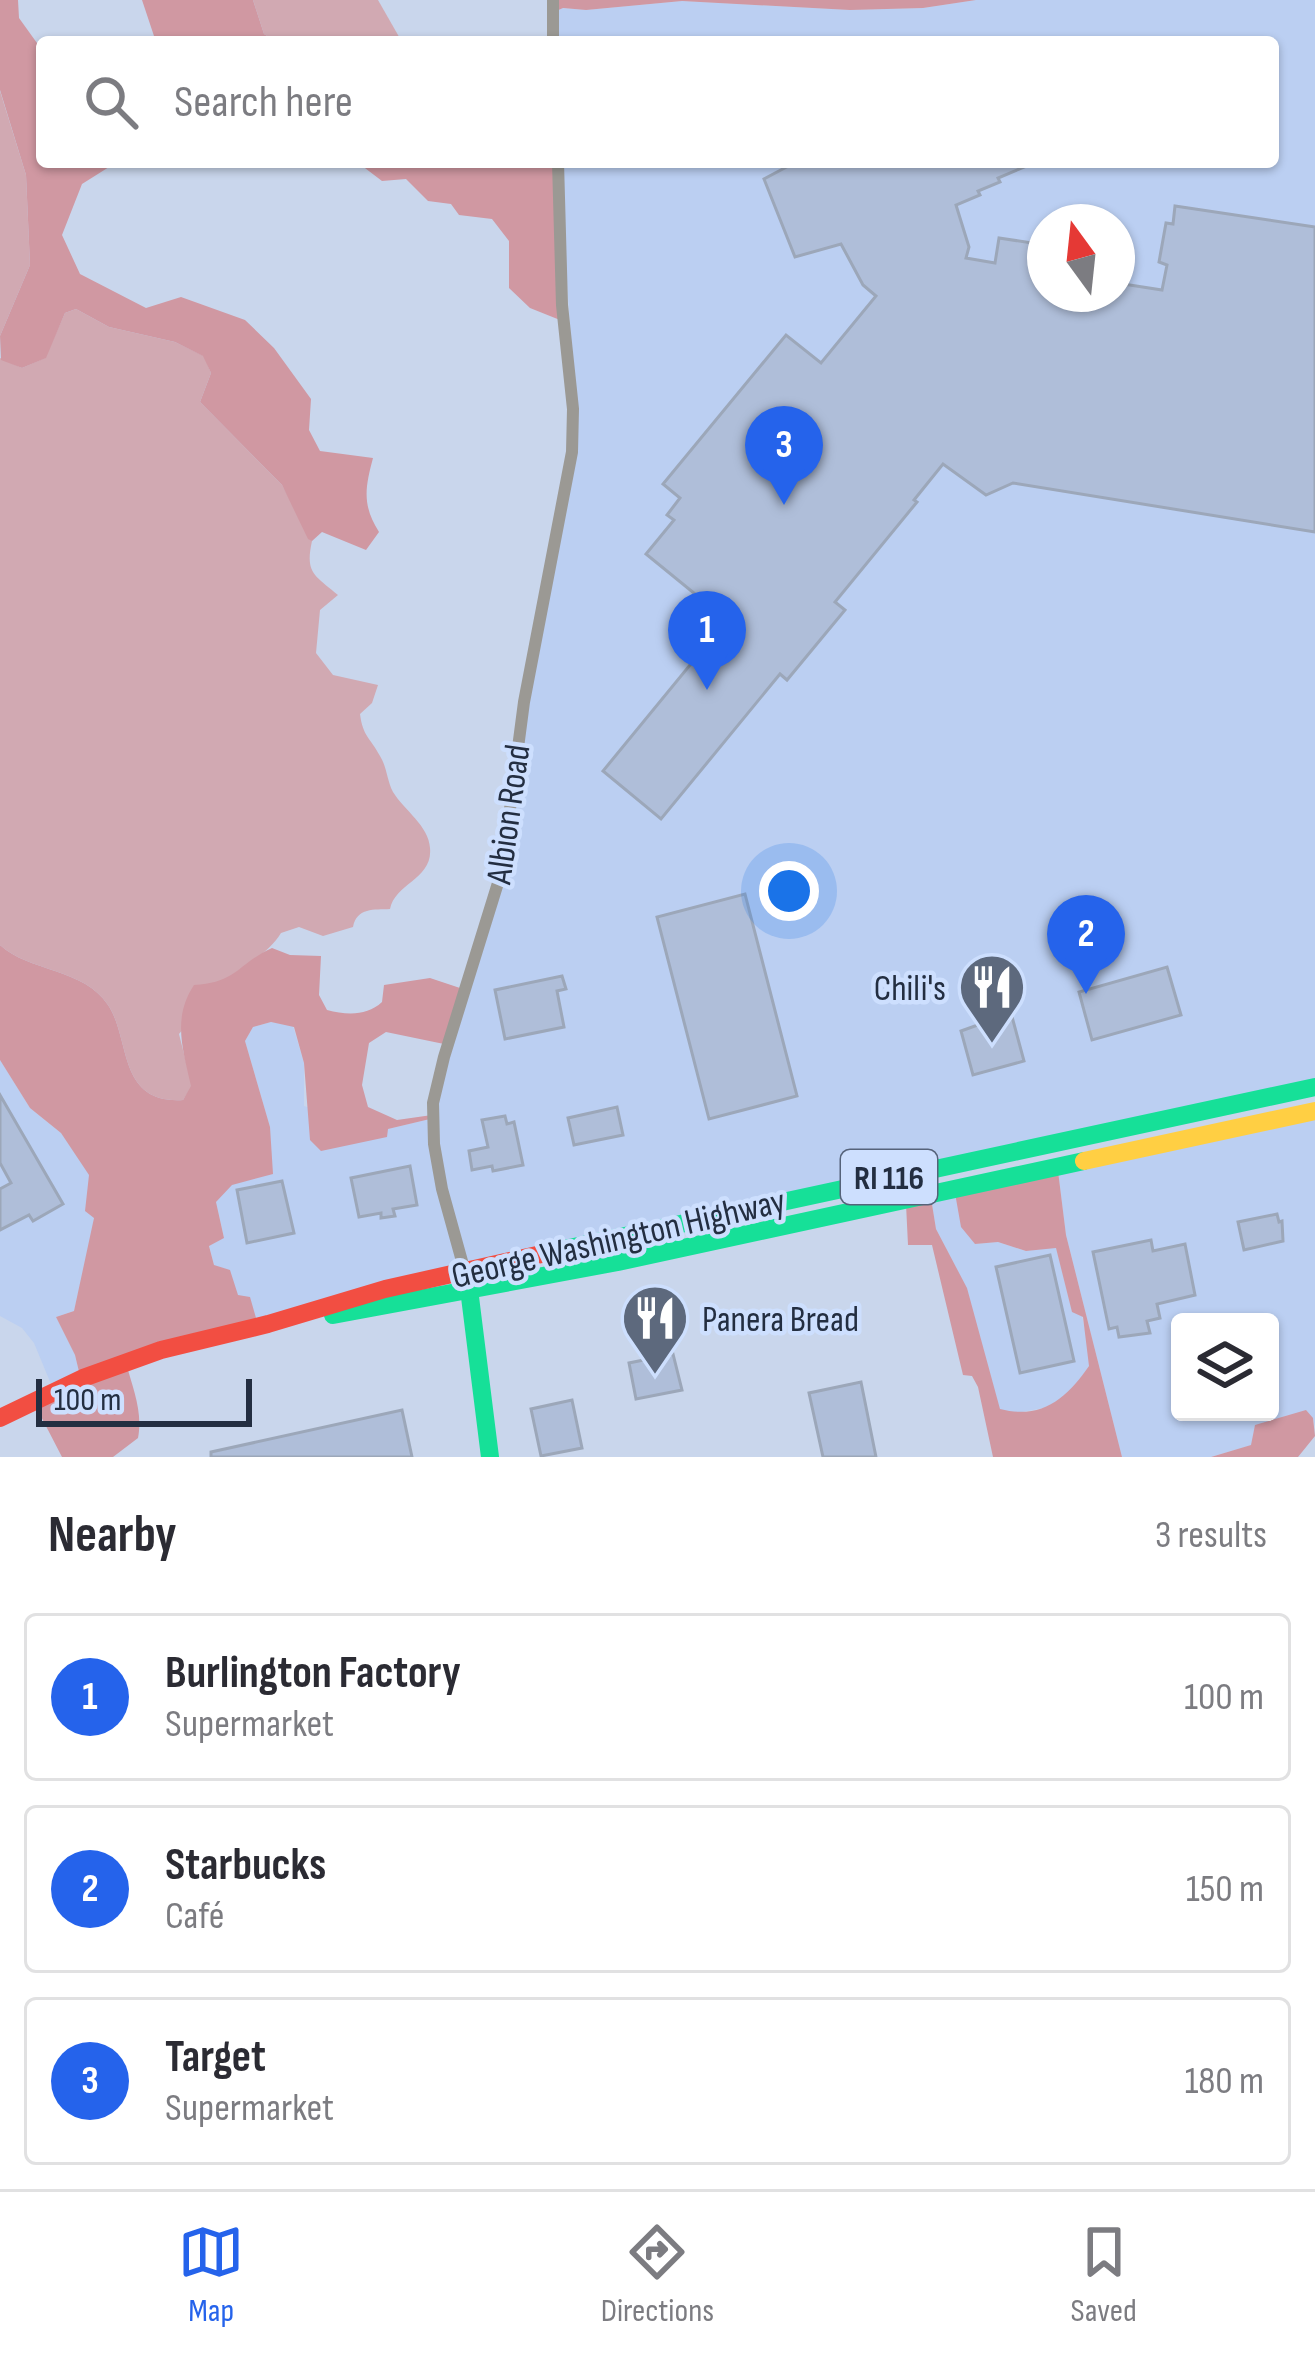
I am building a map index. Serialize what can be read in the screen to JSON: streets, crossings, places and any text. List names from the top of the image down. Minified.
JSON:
{"streets":{"main road":["Albion Road","RI 116","George Washington Highway"]},"crossings":[["Albion Road","George Washington Highway"]],"places":{"restaurant":["Chili's","Panera Bread"]},"scale_bar":"100 m","north":"top","page":{"search":"Search here","pins":["3","1","2"],"scale":"100 m","heading":["Nearby","3 results"],"list":[{"mark":"1","name":"Burlington Factory","note":"Supermarket","value":"100 m"},{"mark":"2","name":"Starbucks","note":"Café","value":"150 m"},{"mark":"3","name":"Target","note":"Supermarket","value":"180 m"}],"nav":["Map","Directions","Saved"]}}
